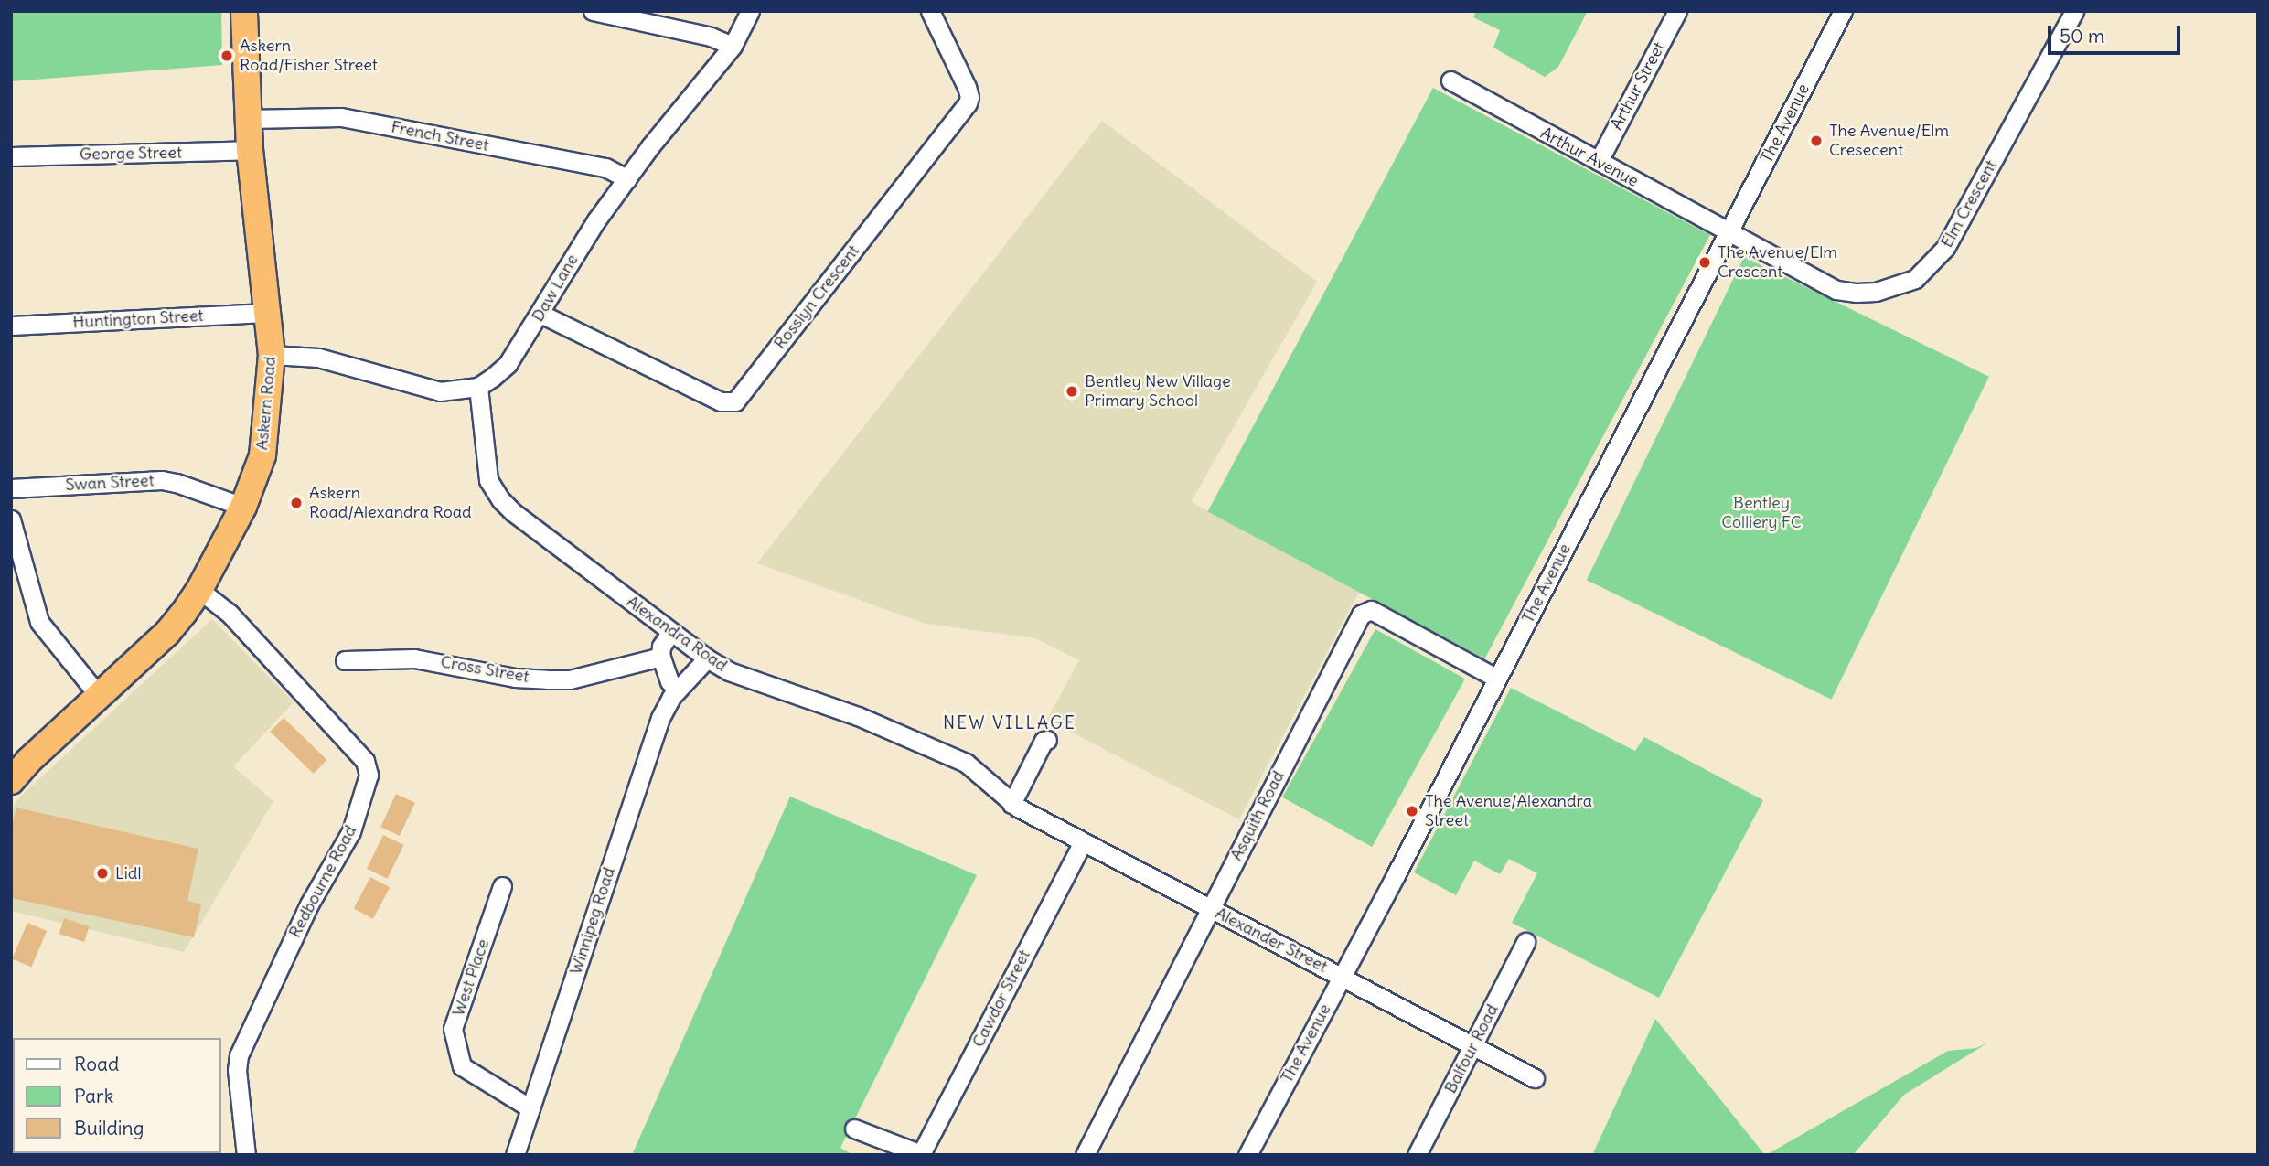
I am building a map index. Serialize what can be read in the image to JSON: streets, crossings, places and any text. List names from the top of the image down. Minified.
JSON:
{"streets":{"highway":["Askern Road"],"street":["Arthur Street","The Avenue","French Street","George Street","Arthur Avenue","Elm Crescent","Daw Lane","Rosslyn Crescent","Huntington Street","Swan Street","Alexandra Road","Cross Street","Asquith Road","Redbourne Road","Winnipeg Road","Alexander Street","West Place","Cawdor Street","Balfour Road"]},"crossings":[["Arthur Street","Arthur Avenue"],["The Avenue","Arthur Avenue"],["The Avenue","Elm Crescent"],["The Avenue","Asquith Road"],["The Avenue","Alexander Street"],["French Street","Daw Lane"],["French Street","Askern Road"],["George Street","Askern Road"],["Arthur Avenue","Elm Crescent"],["Daw Lane","Rosslyn Crescent"],["Daw Lane","Alexandra Road"],["Huntington Street","Askern Road"],["Askern Road","Swan Street"],["Askern Road","Redbourne Road"],["Alexandra Road","Winnipeg Road"],["Alexandra Road","Alexander Street"],["Asquith Road","Alexander Street"],["Winnipeg Road","West Place"],["Alexander Street","Cawdor Street"],["Alexander Street","Balfour Road"]],"districts":["NEW VILLAGE"],"parks":["Bentley Colliery FC"],"places":["Askern Road/Fisher Street","The Avenue/Elm Cresecent","The Avenue/Elm Crescent","Bentley New Village Primary School","Askern Road/Alexandra Road","The Avenue/Alexandra Street","Lidl"],"legend":["Road","Park","Building"],"scale_bar":"50 m"}
